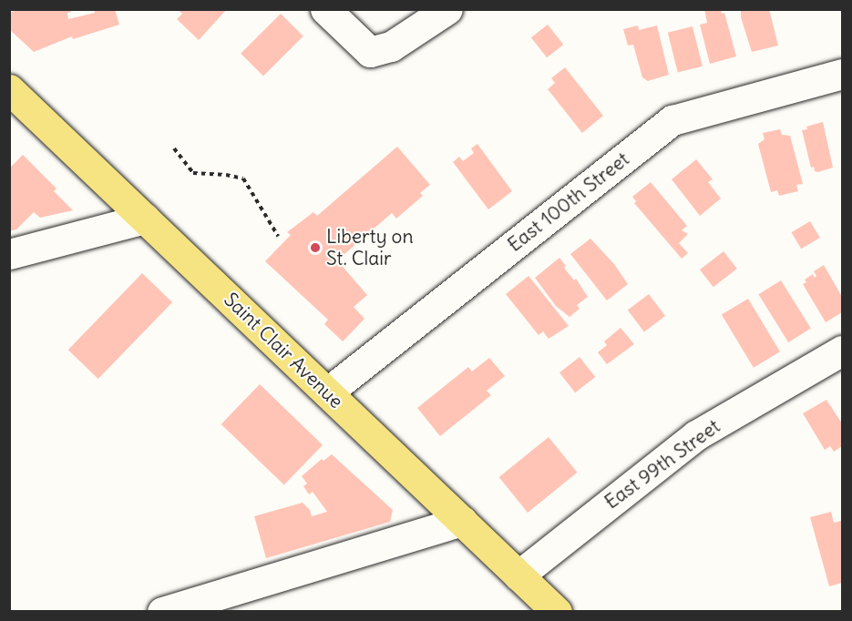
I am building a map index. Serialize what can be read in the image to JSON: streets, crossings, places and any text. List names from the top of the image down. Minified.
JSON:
{"streets":{"main road":["Saint Clair Avenue"],"street":["East 100th Street","East 99th Street"]},"crossings":[["East 100th Street","Saint Clair Avenue"],["Saint Clair Avenue","East 99th Street"]],"places":["Liberty on St. Clair"]}
